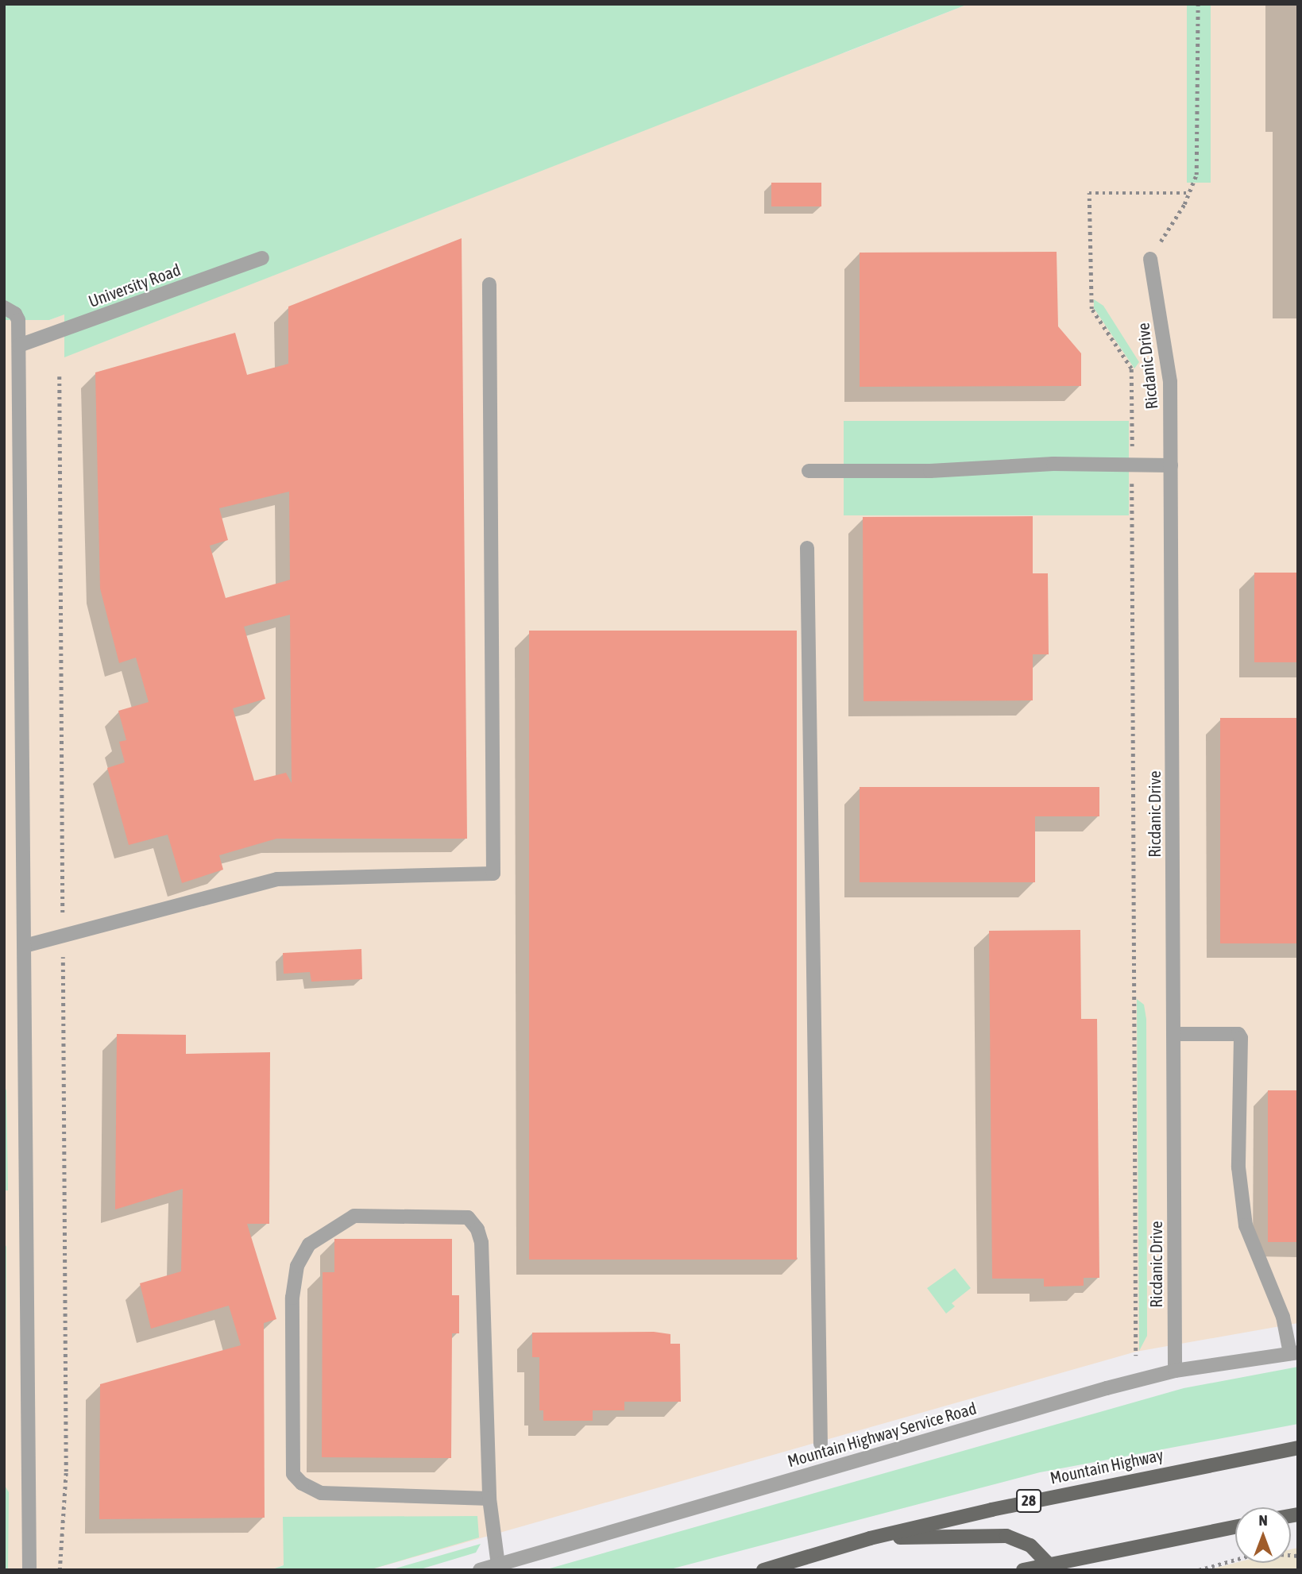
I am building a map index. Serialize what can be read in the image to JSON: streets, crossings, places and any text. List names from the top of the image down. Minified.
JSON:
{"streets":{"main road":["Mountain Highway","28"],"street":["University Road","Ricdanic Drive","Mountain Highway Service Road"]},"crossings":[["Ricdanic Drive","Mountain Highway Service Road"]],"north":"top"}
